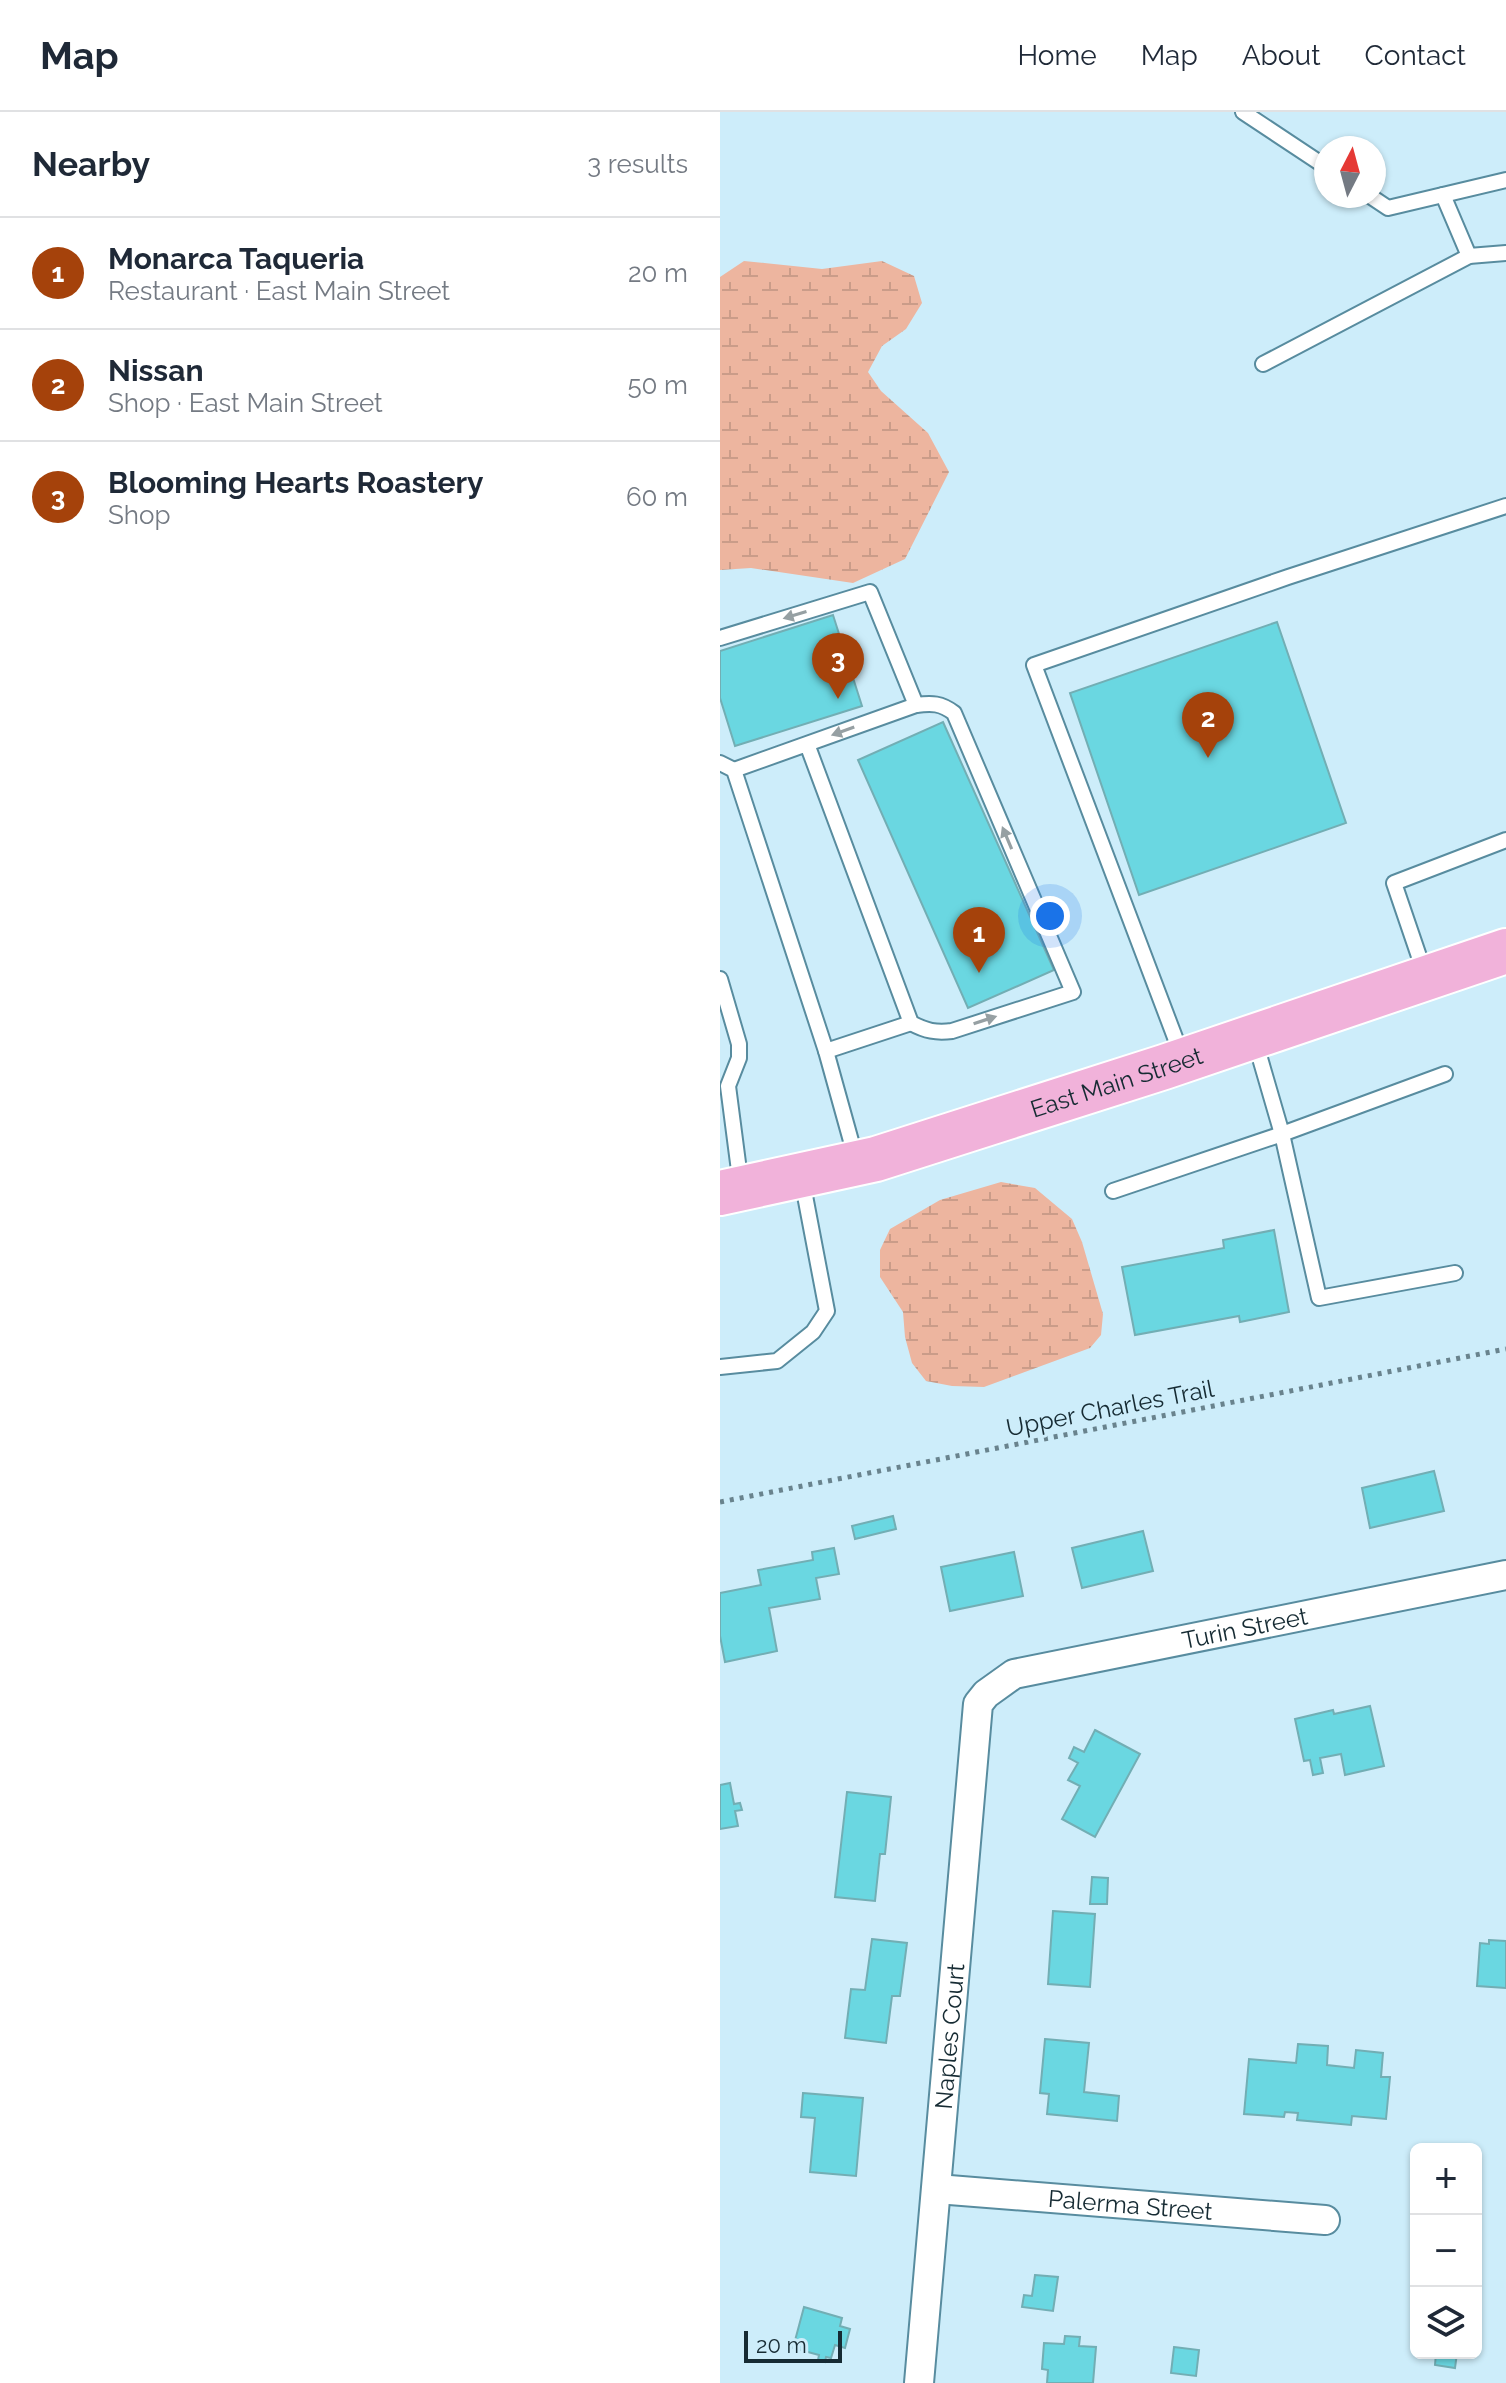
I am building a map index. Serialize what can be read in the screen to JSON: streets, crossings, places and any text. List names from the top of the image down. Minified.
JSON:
{"streets":{"main road":["East Main Street"],"street":["Turin Street","Naples Court","Palerma Street"],"path":["Upper Charles Trail"]},"crossings":[["Turin Street","Naples Court"],["Naples Court","Palerma Street"]],"scale_bar":"20 m","north":"top","page":{"header":"Map","nav":["Home","Map","About","Contact"],"heading":["Nearby","3 results"],"list":[{"mark":"1","name":"Monarca Taqueria","note":"Restaurant · East Main Street","value":"20 m"},{"mark":"2","name":"Nissan","note":"Shop · East Main Street","value":"50 m"},{"mark":"3","name":"Blooming Hearts Roastery","note":"Shop","value":"60 m"}],"pins":["3","2","1"],"map_buttons":["+","−"],"scale":"20 m"}}
